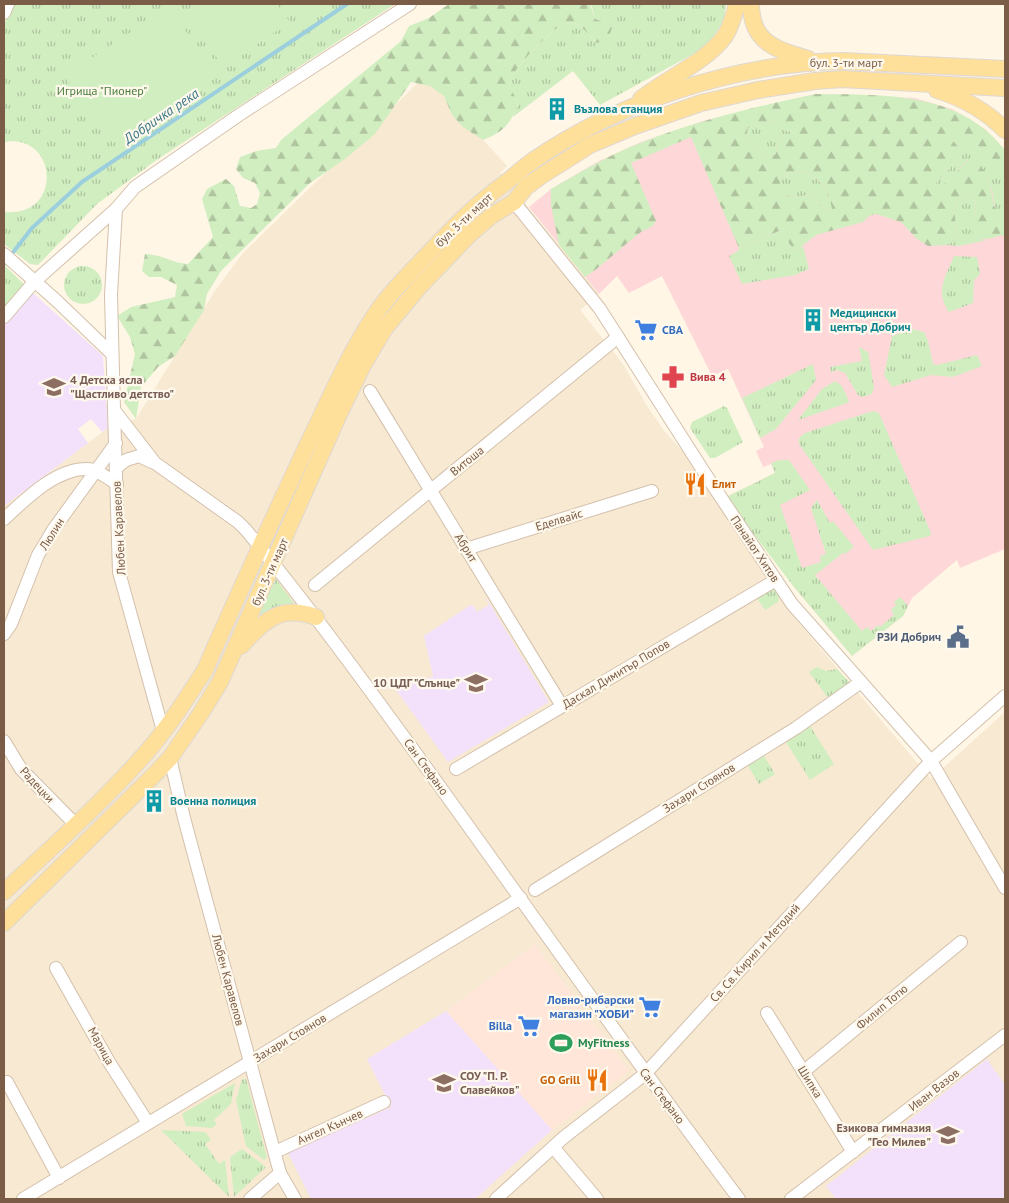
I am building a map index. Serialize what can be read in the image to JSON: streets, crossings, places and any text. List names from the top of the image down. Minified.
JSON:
{"streets":{"main road":["бул. 3-ти март"],"street":["Витоша","Еделвайс","Любен Каравелов","Люлин","Абрит","Панайот Хитов","Даскал Димитър Попов","Сан Стефано","Радецки","Захари Стоянов","Св. Св. Кирил и Методий","Филип Тотю","Марица","Шипка","Иван Вазов","Ангел Кънчев"]},"crossings":[["бул. 3-ти март","Любен Каравелов"],["бул. 3-ти март","Панайот Хитов"],["бул. 3-ти март","Сан Стефано"],["бул. 3-ти март","Радецки"],["Витоша","Абрит"],["Витоша","Панайот Хитов"],["Еделвайс","Абрит"],["Любен Каравелов","Люлин"],["Любен Каравелов","Сан Стефано"],["Любен Каравелов","Захари Стоянов"],["Любен Каравелов","Ангел Кънчев"],["Абрит","Даскал Димитър Попов"],["Панайот Хитов","Даскал Димитър Попов"],["Панайот Хитов","Захари Стоянов"],["Панайот Хитов","Св. Св. Кирил и Методий"],["Сан Стефано","Захари Стоянов"],["Сан Стефано","Св. Св. Кирил и Методий"],["Захари Стоянов","Марица"],["Филип Тотю","Шипка"],["Шипка","Иван Вазов"]],"water":["Добричка река"],"parks":["Игрища \"Пионер\""],"places":{"building":["Възлова станция","Медицински център Добрич","Военна полиция"],"supermarket":["CBA","Ловно-рибарски магазин \"ХОБИ\"","Billa"],"pharmacy":["Вива 4"],"school or university":["4 Детска ясла \"Щастливо детство\"","10 ЦДГ \"Слънце\"","СОУ \"П. Р. Славейков\"","Езикова гимназия \"Гео Милев\""],"restaurant":["Елит","GO Grill"],"public building":["РЗИ Добрич"],"sports":["MyFitness"]}}
